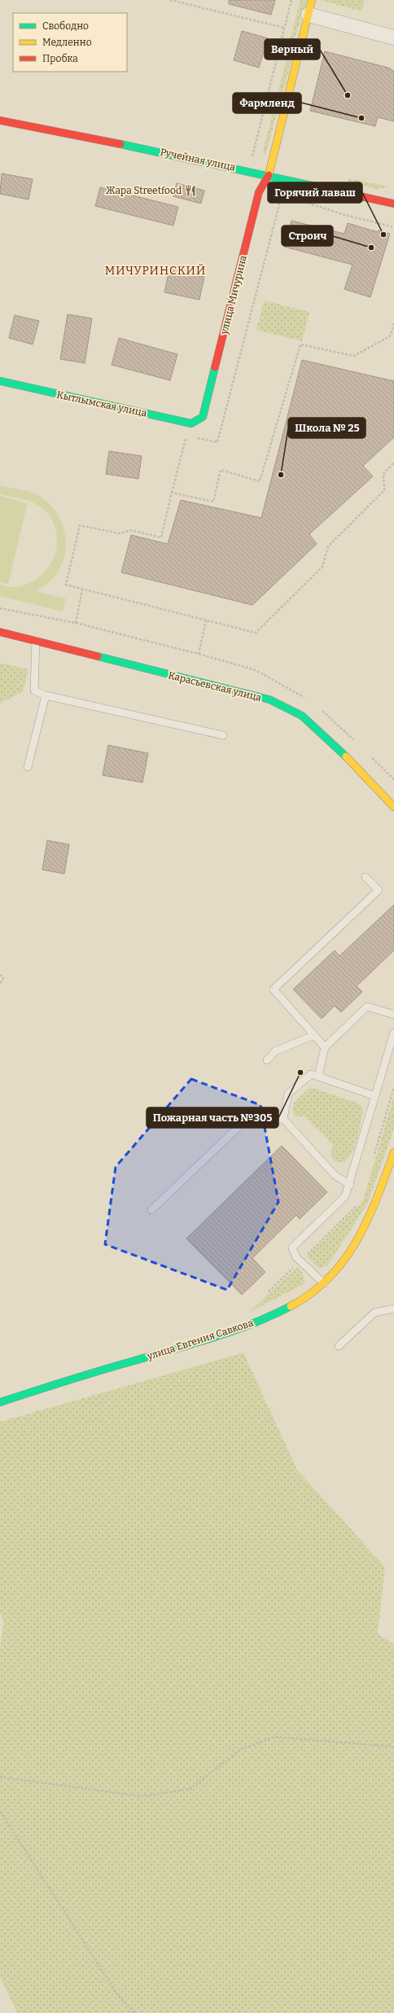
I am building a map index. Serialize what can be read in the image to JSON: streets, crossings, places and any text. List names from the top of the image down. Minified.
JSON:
{"streets":{"street":["Ручейная улица","улица Мичурина","Кытлымская улица","Карасьевская улица","улица Евгения Савкова"]},"crossings":[["Ручейная улица","улица Мичурина"],["улица Мичурина","Кытлымская улица"]],"districts":["МИЧУРИНСКИЙ"],"places":{"other":["Верный","Фармленд","Горячий лаваш","Строич","Школа № 25","Пожарная часть №305"],"restaurant":["Жара Streetfood"]},"legend":["Свободно","Медленно","Пробка"]}
